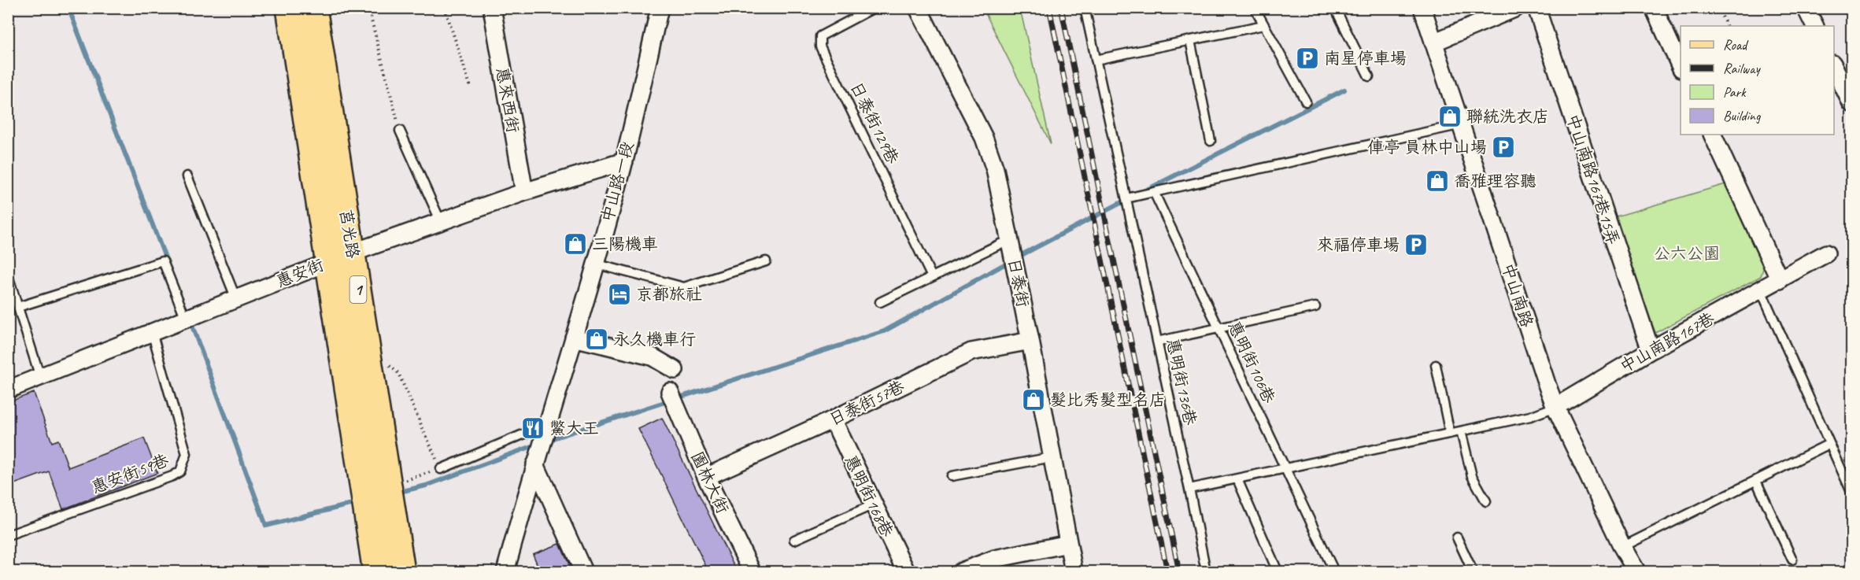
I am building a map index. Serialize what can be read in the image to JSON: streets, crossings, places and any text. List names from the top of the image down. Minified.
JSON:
{"streets":{"main road":["莒光路","1"],"street":["惠來西街","中山南路167巷15弄","中山路一段","惠安街","日泰街","中山南路","中山南路167巷","日泰街57巷","園林大街","惠明街168巷"],"lane":["日泰街129巷","惠明街106巷","惠明街136巷","惠安街59巷"]},"crossings":[["惠來西街","惠安街"],["中山南路167巷15弄","中山南路167巷"],["中山路一段","惠安街"],["莒光路","惠安街"],["惠安街","惠安街59巷"],["日泰街","日泰街57巷"],["中山南路","中山南路167巷"],["日泰街57巷","園林大街"],["日泰街57巷","惠明街168巷"]],"parks":["公六公園"],"places":{"parking":["南星停車場","俥亭 員林中山場","來福停車場"],"shop":["聯統洗衣店","喬雅理容聽","三陽機車","永久機車行","髮比秀髮型名店"],"hotel":["京都旅社"],"restaurant":["鱉大王"]},"legend":["Road","Railway","Park","Building"]}
